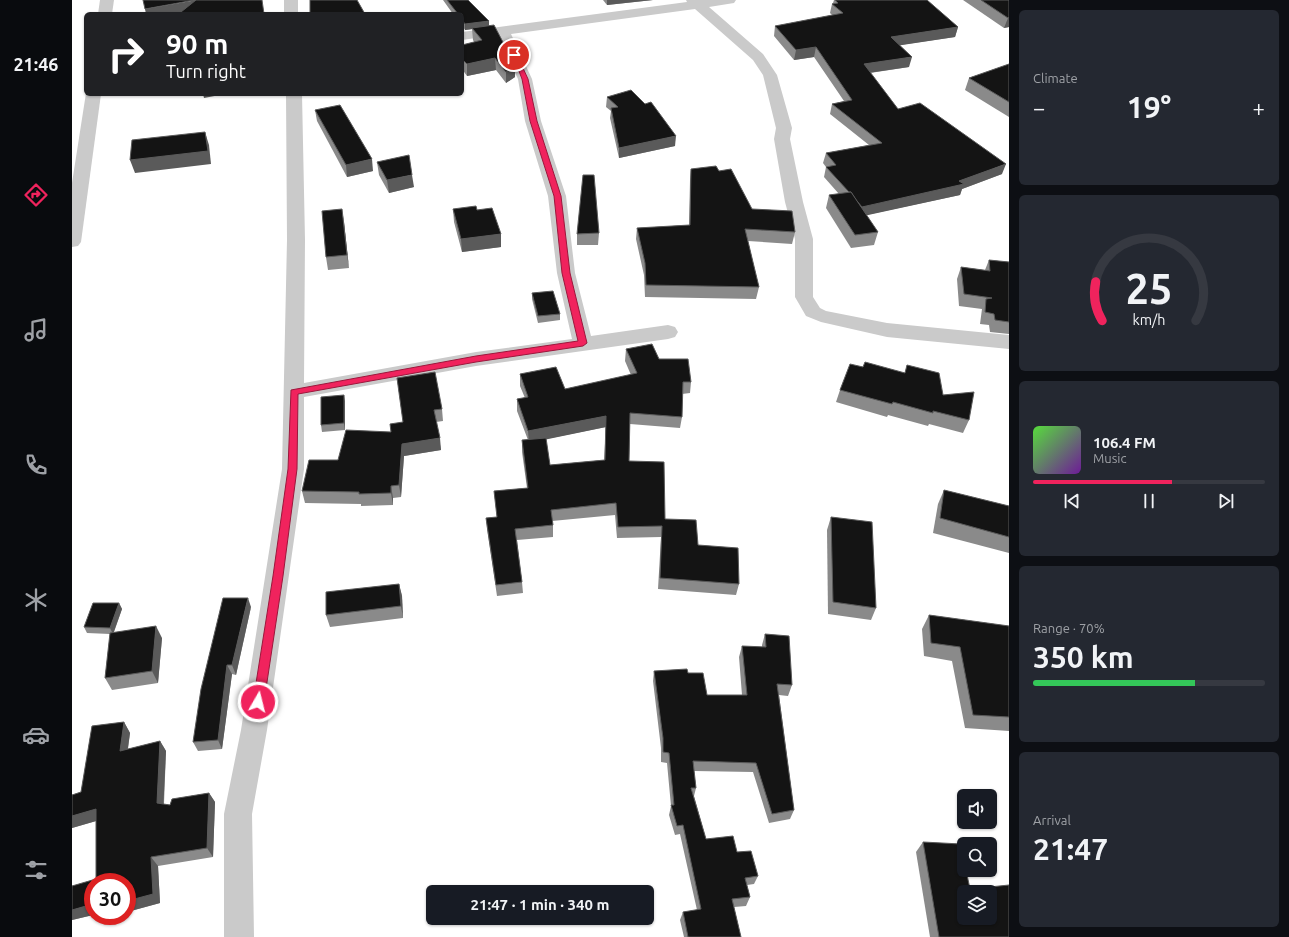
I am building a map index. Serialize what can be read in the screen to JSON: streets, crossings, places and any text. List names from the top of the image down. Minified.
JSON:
{"page":{"tabs":"21:46","tile":["Climate",["Range · 70%","350 km"],["Arrival","21:47"]],"turn":["90 m","Turn right"],"heat":["−","19°","+"],"song":["106.4 FM","Music"],"limit":"30","trip":"21:47 · 1 min · 340 m","gauge":["25","km/h"]}}
